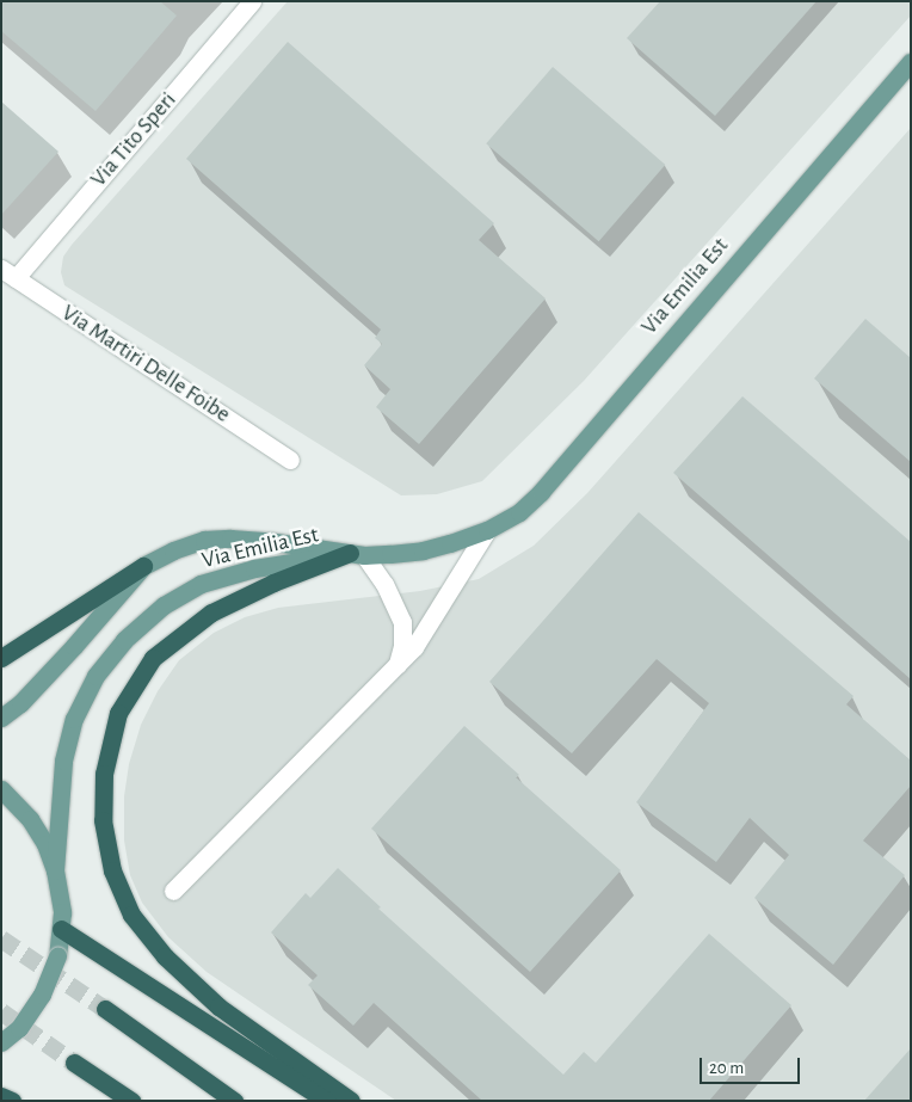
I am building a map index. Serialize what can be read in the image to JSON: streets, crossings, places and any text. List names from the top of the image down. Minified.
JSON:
{"streets":{"main road":["Via Emilia Est"],"street":["Via Tito Speri","Via Martiri Delle Foibe"]},"crossings":[["Via Tito Speri","Via Martiri Delle Foibe"]],"scale_bar":"20 m"}
